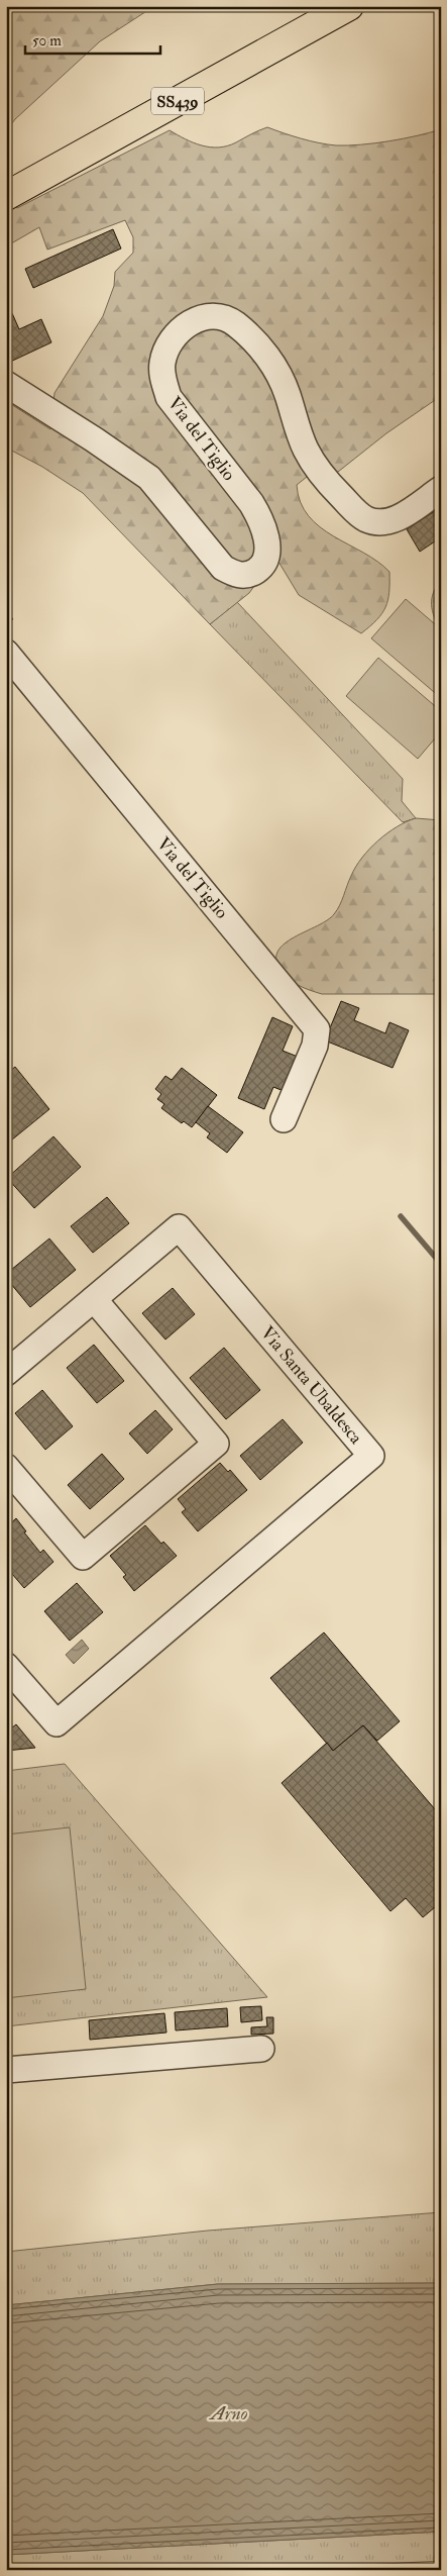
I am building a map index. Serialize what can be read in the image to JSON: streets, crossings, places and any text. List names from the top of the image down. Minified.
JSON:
{"streets":{"main road":["SS439"],"street":["Via del Tiglio","Via Santa Ubaldesca"]},"water":["Arno"],"scale_bar":"50 m"}
